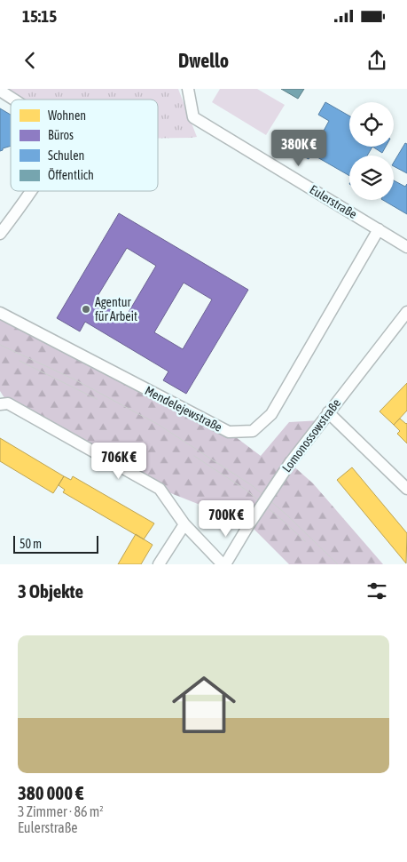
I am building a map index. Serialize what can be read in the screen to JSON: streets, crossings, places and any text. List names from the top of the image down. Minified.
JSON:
{"streets":{"street":["Eulerstraße","Mendelejewstraße","Lomonossowstraße"]},"crossings":[["Eulerstraße","Mendelejewstraße"]],"places":["Agentur für Arbeit"],"legend":["Wohnen","Büros","Schulen","Öffentlich"],"scale_bar":"50 m","page":{"status":"15:15","header":"Dwello","price":["380K €","706K €","700K €"],"scale":"50 m","heading":"3 Objekte","list":[{"name":"380 000 €","note":"3 Zimmer · 86 m² · Eulerstraße"}]}}
